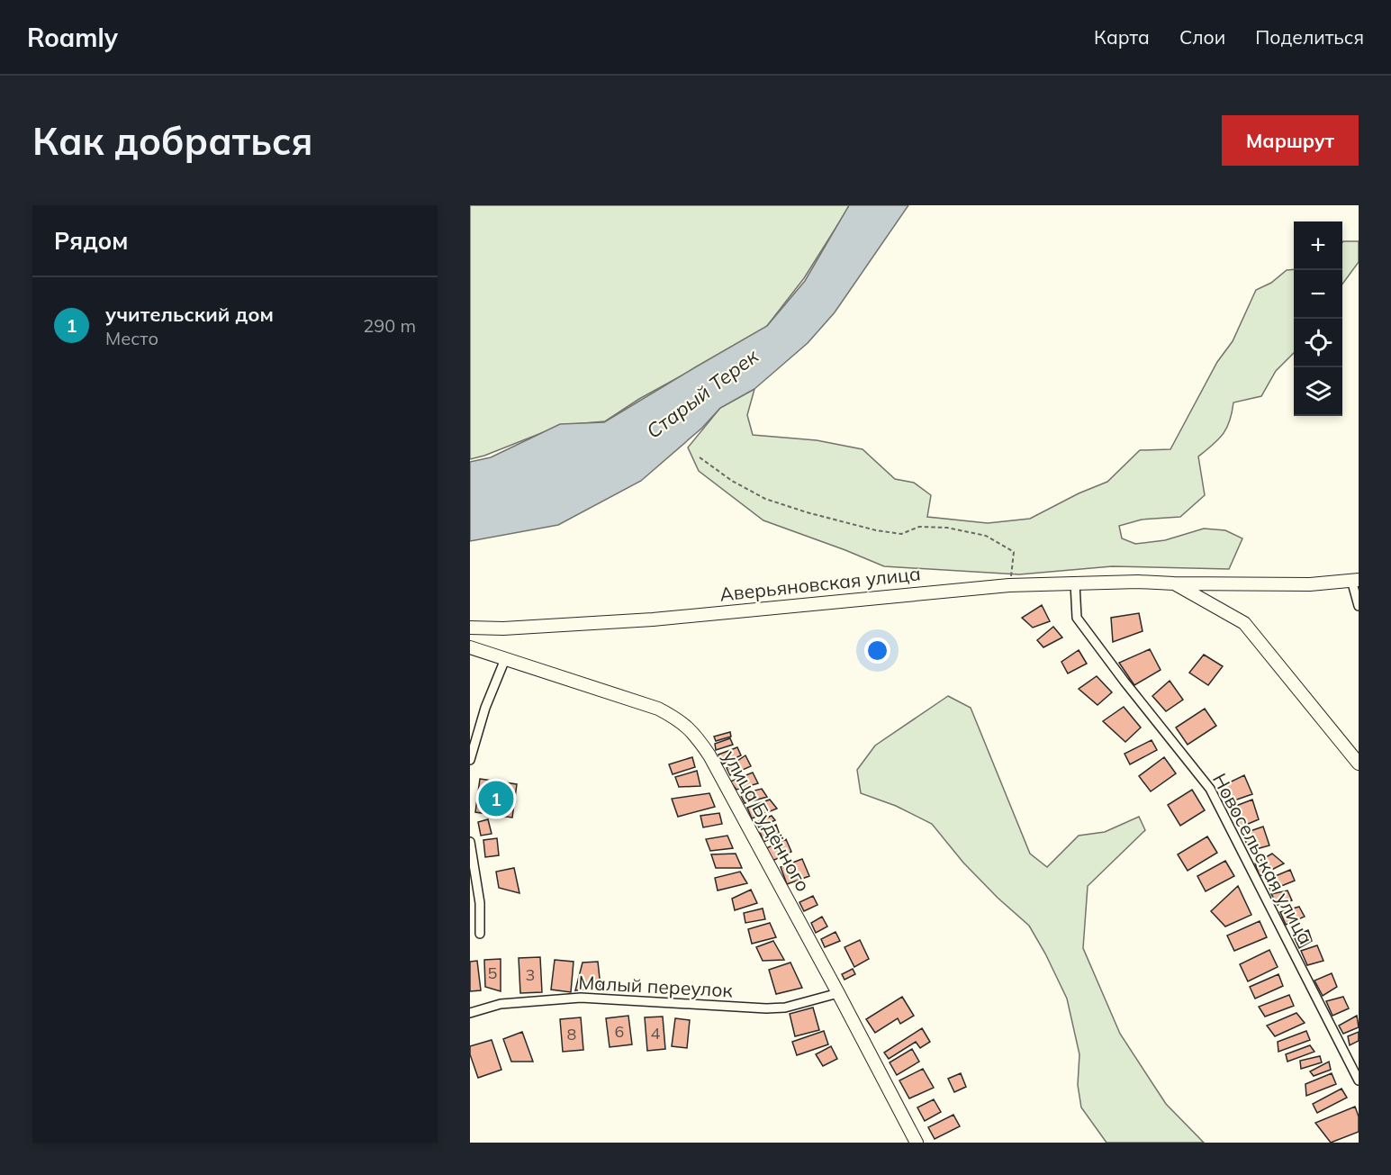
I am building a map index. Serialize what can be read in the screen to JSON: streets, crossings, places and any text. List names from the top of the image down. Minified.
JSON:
{"streets":{"street":["Аверьяновская улица","улица Будённого","Новосельская улица","Малый переулок"]},"crossings":[["Аверьяновская улица","Новосельская улица"],["улица Будённого","Малый переулок"]],"water":["Старый Терек"],"house_numbers":["5","3","6","4","8"],"page":{"header":"Roamly","nav":["Карта","Слои","Поделиться"],"buttons":"Маршрут","title":"Как добраться","heading":"Рядом","map_buttons":["+","−"],"list":[{"mark":"1","name":"учительский дом","note":"Место","value":"290 m"}],"pins":"1"}}
